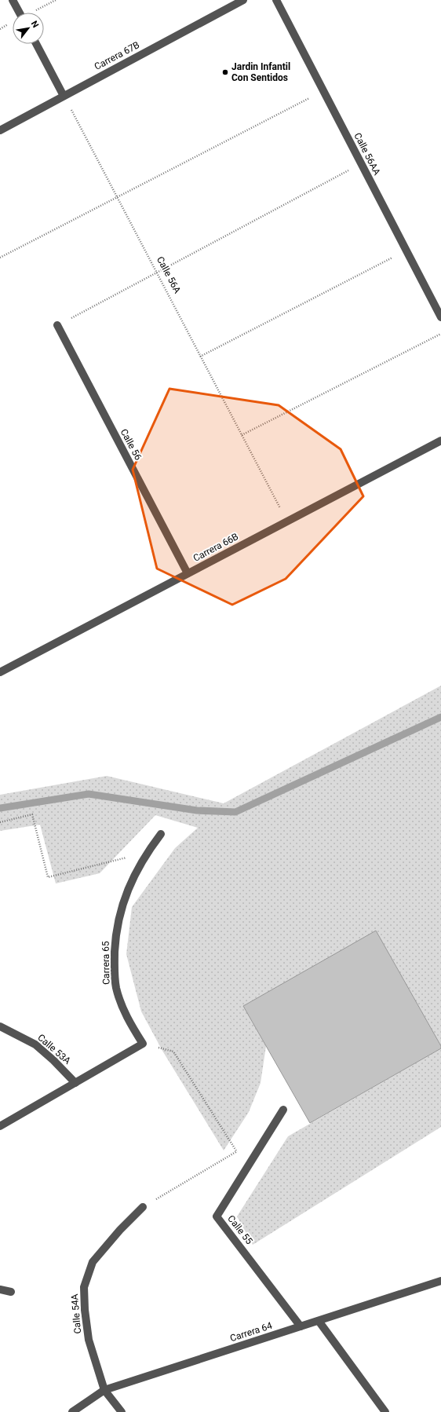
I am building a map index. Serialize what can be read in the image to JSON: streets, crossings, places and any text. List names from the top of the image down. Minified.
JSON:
{"streets":{"street":["Carrera 67B","Calle 56AA","Calle 56","Carrera 66B","Carrera 65","Calle 53A","Calle 55","Calle 54A","Carrera 64"],"path":["Calle 56A"]},"crossings":[["Carrera 67B","Calle 56A"],["Calle 56A","Carrera 66B"],["Calle 56","Carrera 66B"],["Calle 55","Carrera 64"],["Calle 54A","Carrera 64"]],"places":["Jardin Infantil Con Sentidos"],"north":"top right"}
